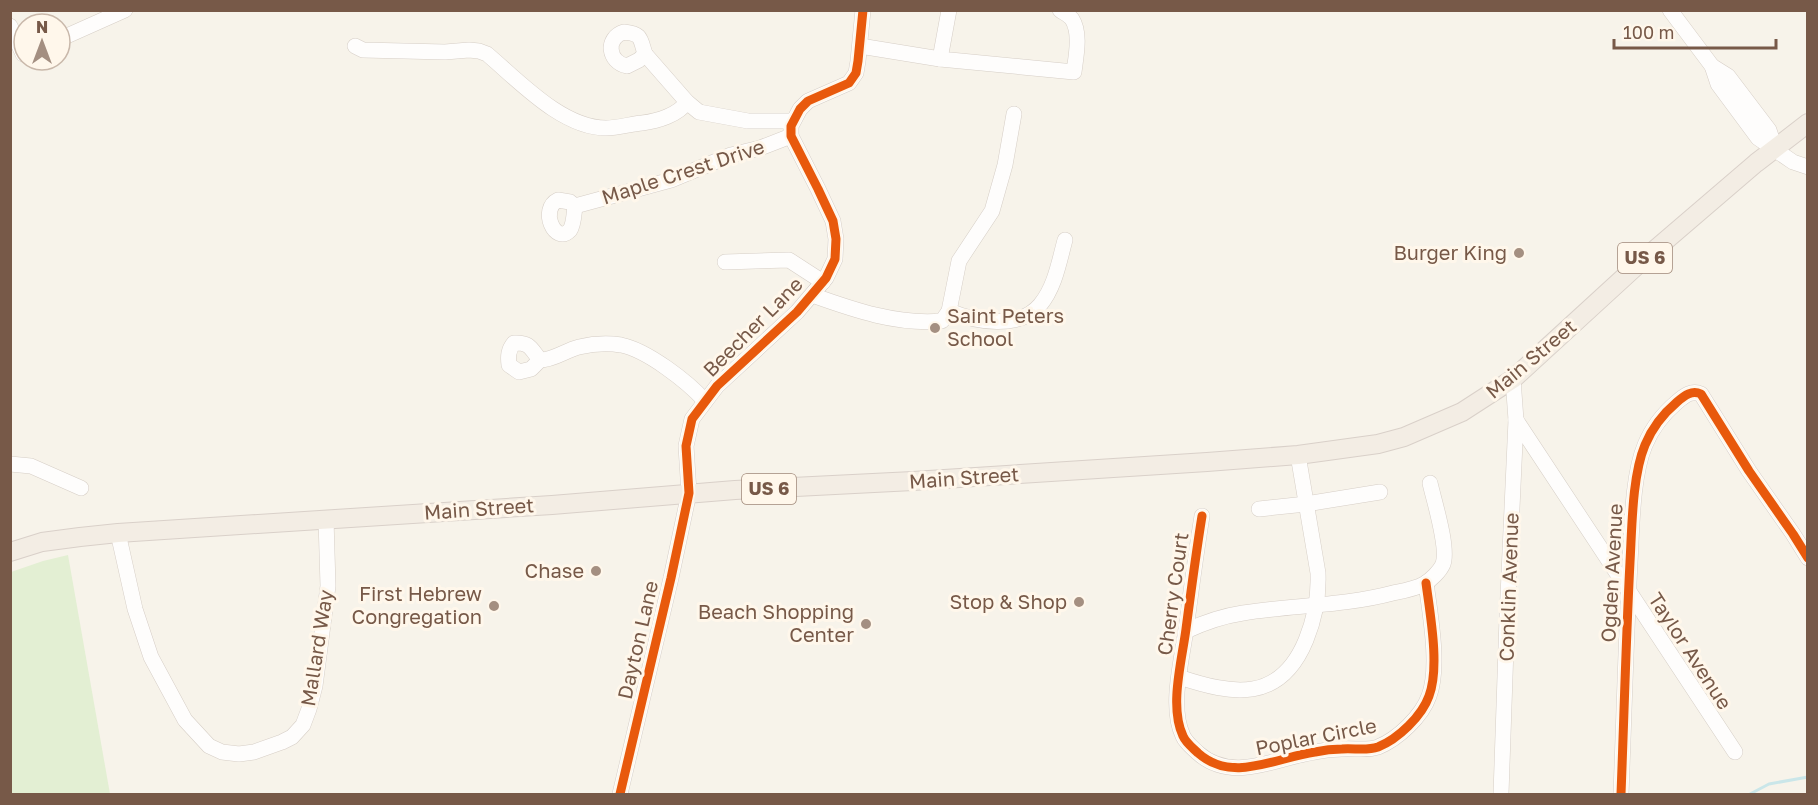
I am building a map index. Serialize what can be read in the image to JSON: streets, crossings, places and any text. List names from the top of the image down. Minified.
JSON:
{"streets":{"main road":["US 6","Main Street"],"street":["Maple Crest Drive","Beecher Lane","Ogden Avenue","Conklin Avenue","Cherry Court","Dayton Lane","Mallard Way","Taylor Avenue","Poplar Circle"]},"crossings":[["Maple Crest Drive","Beecher Lane"],["Beecher Lane","Main Street"],["Beecher Lane","Dayton Lane"],["Main Street","Conklin Avenue"],["Main Street","Dayton Lane"],["Main Street","Mallard Way"],["Ogden Avenue","Taylor Avenue"],["Conklin Avenue","Taylor Avenue"],["Cherry Court","Poplar Circle"]],"places":["Burger King","Saint Peters School","Chase","Stop & Shop","First Hebrew Congregation","Beach Shopping Center"],"scale_bar":"100 m","north":"top"}
